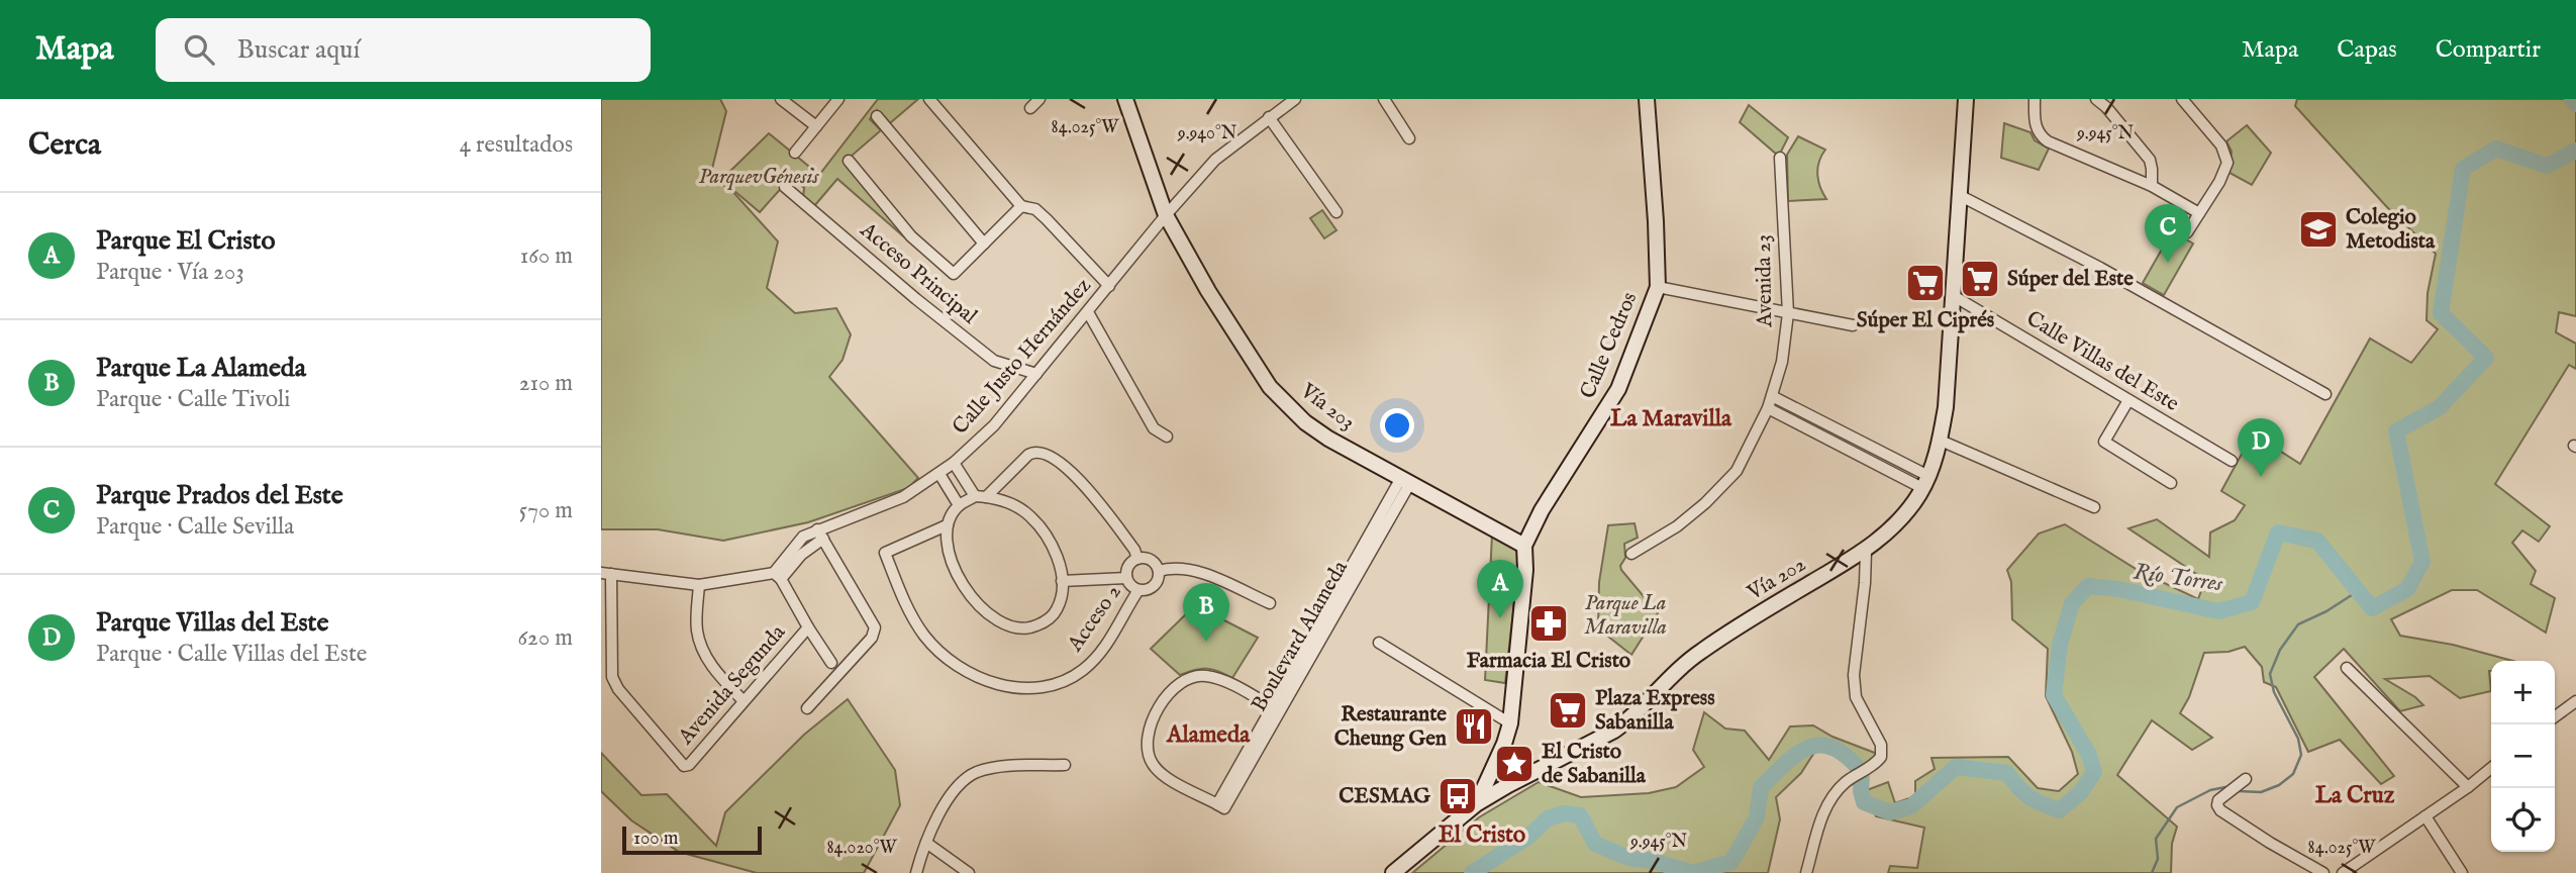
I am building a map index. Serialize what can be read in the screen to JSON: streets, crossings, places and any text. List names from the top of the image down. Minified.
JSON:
{"streets":{"main road":["Calle Cedros","Vía 203","Vía 202"],"street":["Acceso Principal","Avenida 23","Calle Justo Hernández","Calle Villas del Este","Acceso 2","Boulevard Alameda","Avenida Segunda"]},"crossings":[["Acceso Principal","Calle Justo Hernández"],["Calle Cedros","Vía 203"],["Calle Justo Hernández","Vía 203"],["Calle Villas del Este","Vía 202"],["Vía 203","Boulevard Alameda"]],"districts":["La Maravilla","Alameda","La Cruz","El Cristo"],"water":["Río Torres"],"parks":["ParquevGénesis","Parque La Maravilla"],"places":{"school or university":["Colegio Metodista"],"supermarket":["Súper del Este","Súper El Ciprés","Plaza Express Sabanilla"],"pharmacy":["Farmacia El Cristo"],"restaurant":["Restaurante Cheung Gen"],"place":["El Cristo de Sabanilla"],"bus stop":["CESMAG"]},"scale_bar":"100 m","page":{"header":"Mapa","search":"Buscar aquí","nav":["Mapa","Capas","Compartir"],"heading":["Cerca","4 resultados"],"list":[{"mark":"A","name":"Parque El Cristo","note":"Parque · Vía 203","value":"160 m"},{"mark":"B","name":"Parque La Alameda","note":"Parque · Calle Tivoli","value":"210 m"},{"mark":"C","name":"Parque Prados del Este","note":"Parque · Calle Sevilla","value":"570 m"},{"mark":"D","name":"Parque Villas del Este","note":"Parque · Calle Villas del Este","value":"620 m"}],"pins":["C","D","A","B"],"map_buttons":["+","−"],"scale":"100 m"},"coordinates":["84.025°W","9.940°N","9.945°N","84.020°W"]}
